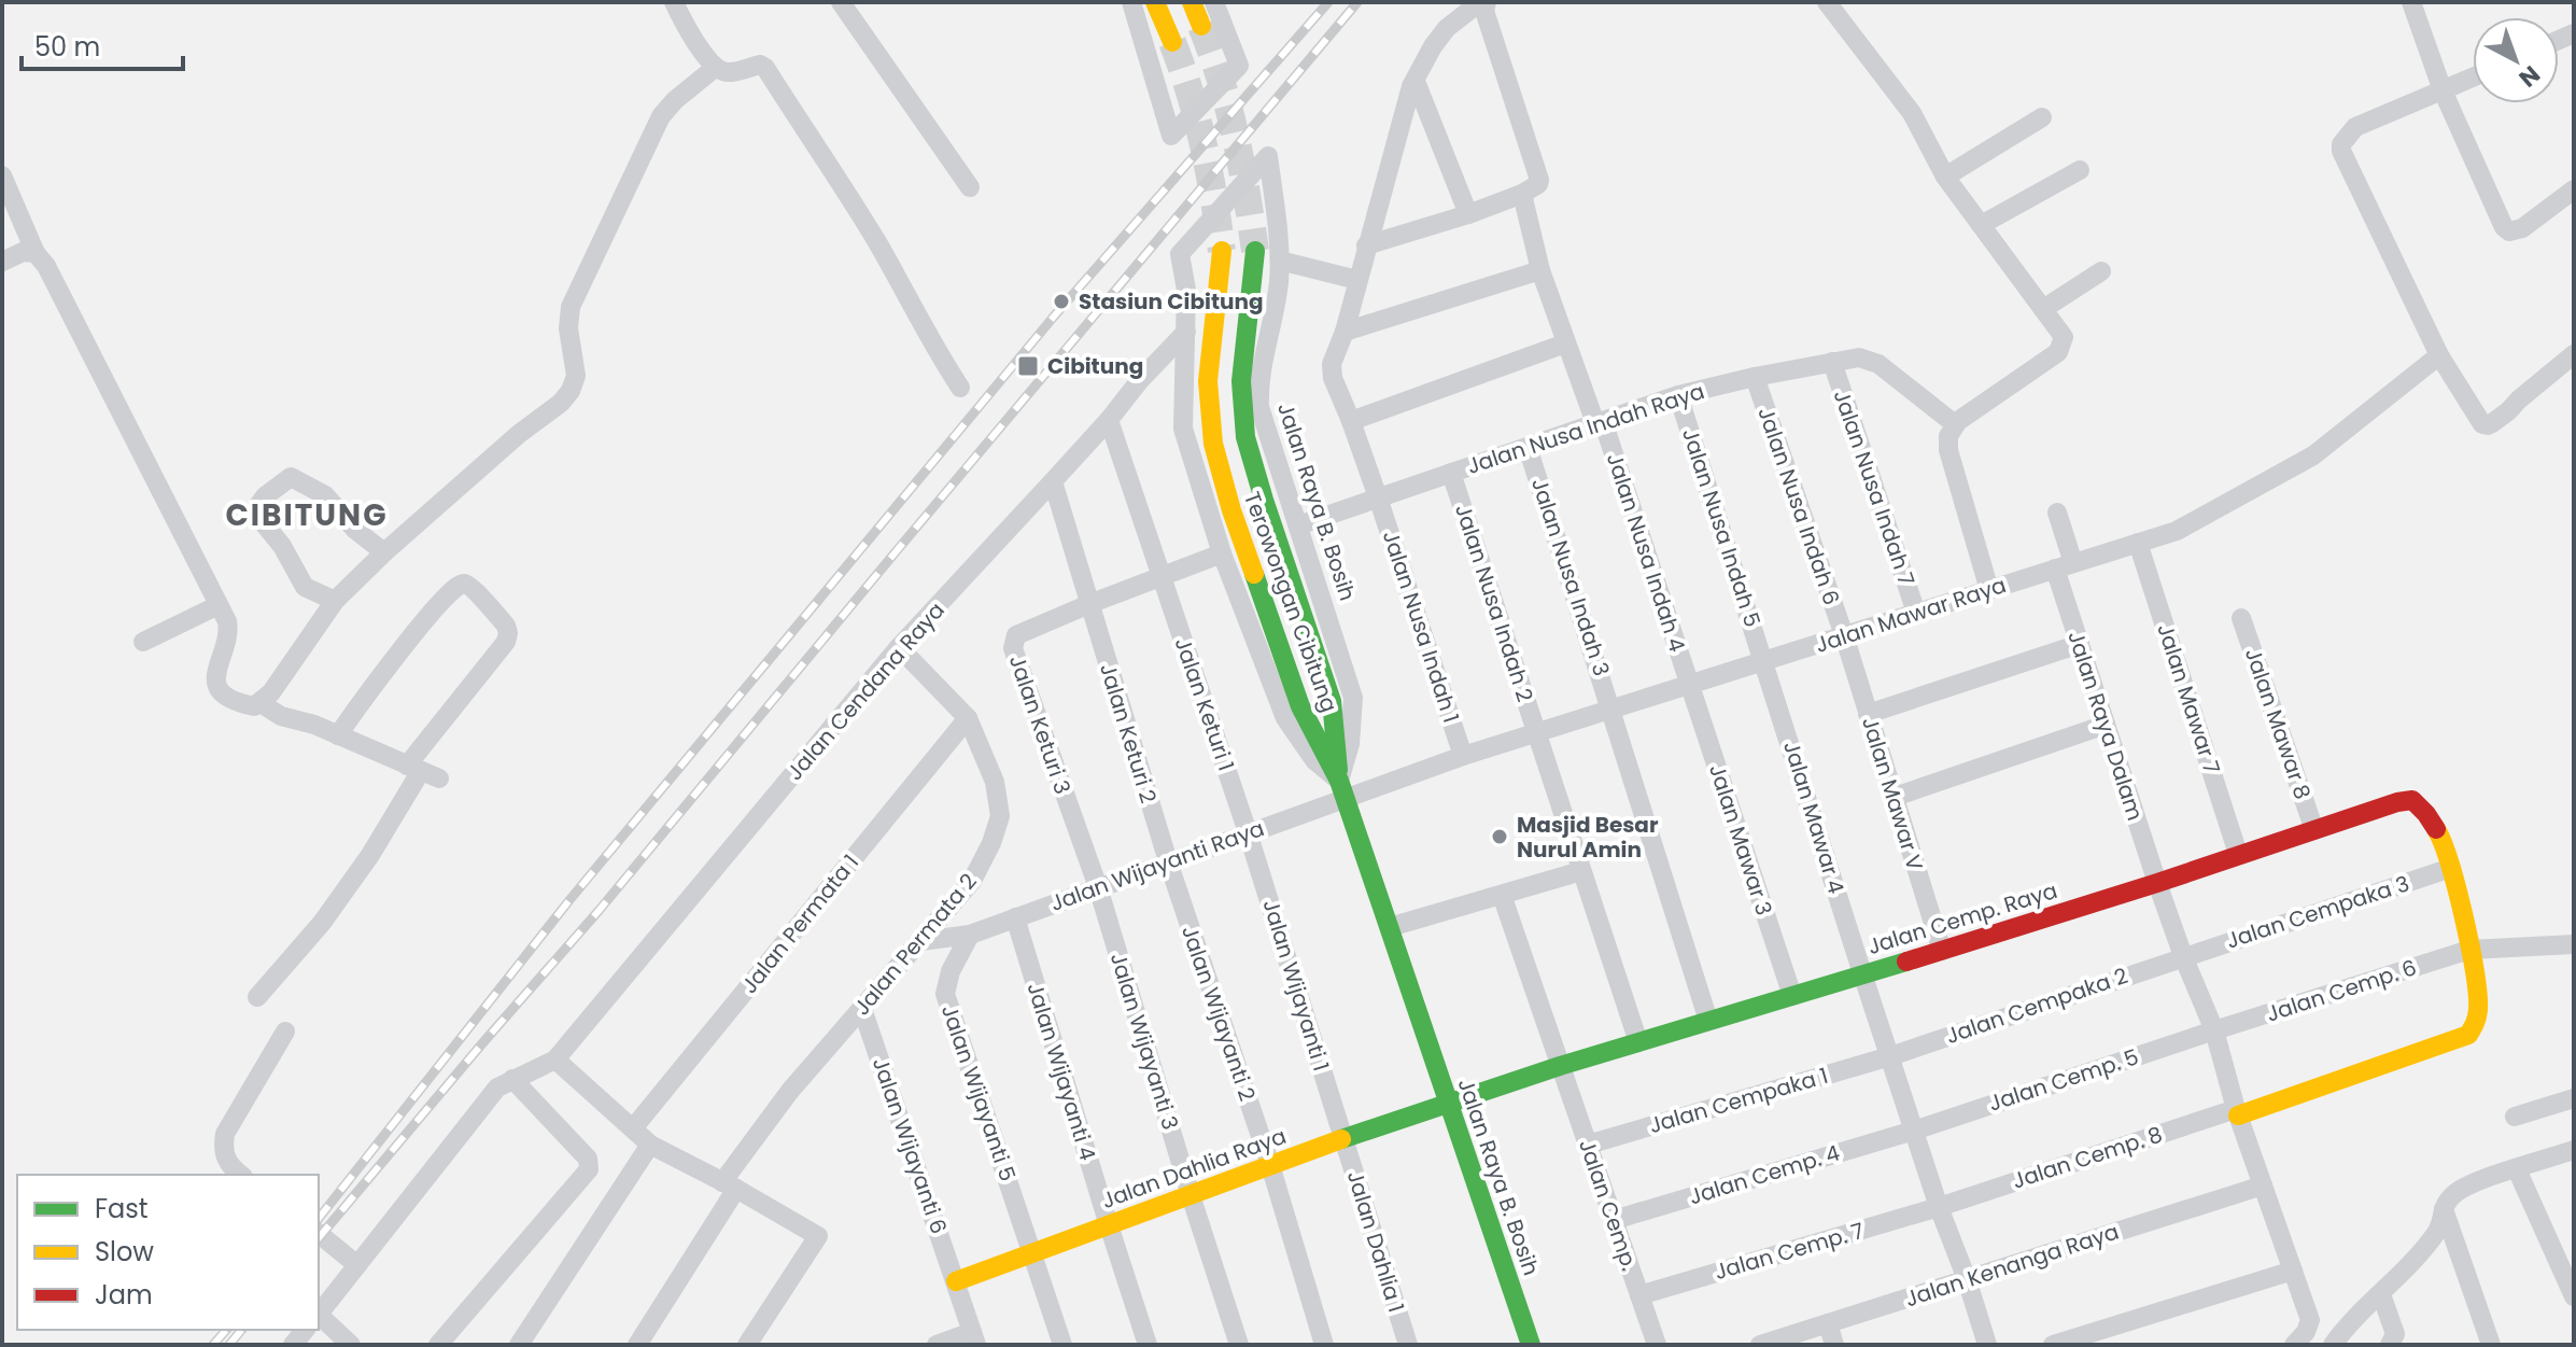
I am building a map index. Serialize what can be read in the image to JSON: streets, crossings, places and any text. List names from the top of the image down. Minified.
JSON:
{"streets":{"street":["Jalan Nusa Indah Raya","Jalan Nusa Indah 7","Jalan Raya B. Bosih","Jalan Nusa Indah 6","Jalan Nusa Indah 5","Jalan Nusa Indah 4","Jalan Nusa Indah 3","Terowongan Cibitung","Jalan Nusa Indah 2","Jalan Mawar Raya","Jalan Nusa Indah 1","Jalan Cendana Raya","Jalan Mawar 7","Jalan Keturi 1","Jalan Mawar 8","Jalan Keturi 3","Jalan Raya Dalam","Jalan Keturi 2","Jalan Mawar V","Jalan Mawar 4","Jalan Mawar 3","Jalan Wijayanti Raya","Jalan Cempaka 3","Jalan Cemp. Raya","Jalan Permata 1","Jalan Permata 2","Jalan Wijayanti 1","Jalan Cemp. 6","Jalan Cempaka 2","Jalan Wijayanti 2","Jalan Wijayanti 3","Jalan Wijayanti 4","Jalan Cemp. 5","Jalan Wijayanti 5","Jalan Cempaka 1","Jalan Wijayanti 6","Jalan Cemp. 8","Jalan Dahlia Raya","Jalan Cemp. 4","Jalan Cemp.","Jalan Dahlia 1","Jalan Cemp. 7","Jalan Kenanga Raya"]},"crossings":[["Jalan Nusa Indah Raya","Jalan Nusa Indah 7"],["Jalan Nusa Indah Raya","Jalan Raya B. Bosih"],["Jalan Nusa Indah Raya","Jalan Nusa Indah 6"],["Jalan Nusa Indah Raya","Jalan Nusa Indah 5"],["Jalan Nusa Indah Raya","Jalan Nusa Indah 4"],["Jalan Nusa Indah Raya","Jalan Nusa Indah 3"],["Jalan Nusa Indah Raya","Jalan Nusa Indah 2"],["Jalan Nusa Indah Raya","Jalan Nusa Indah 1"],["Jalan Nusa Indah 7","Jalan Mawar Raya"],["Jalan Raya B. Bosih","Terowongan Cibitung"],["Jalan Raya B. Bosih","Jalan Mawar Raya"],["Jalan Raya B. Bosih","Jalan Cendana Raya"],["Jalan Raya B. Bosih","Jalan Wijayanti Raya"],["Jalan Raya B. Bosih","Jalan Cemp. Raya"],["Jalan Raya B. Bosih","Jalan Dahlia Raya"],["Jalan Nusa Indah 6","Jalan Mawar Raya"],["Jalan Nusa Indah 6","Jalan Mawar V"],["Jalan Nusa Indah 5","Jalan Mawar Raya"],["Jalan Nusa Indah 5","Jalan Mawar 4"],["Jalan Nusa Indah 4","Jalan Mawar Raya"],["Jalan Nusa Indah 4","Jalan Nusa Indah 1"],["Jalan Nusa Indah 4","Jalan Mawar 3"],["Jalan Nusa Indah 3","Jalan Mawar Raya"],["Jalan Nusa Indah 3","Jalan Cemp. Raya"],["Terowongan Cibitung","Jalan Mawar Raya"],["Terowongan Cibitung","Jalan Wijayanti Raya"],["Jalan Nusa Indah 2","Jalan Mawar Raya"],["Jalan Nusa Indah 2","Jalan Cemp. Raya"],["Jalan Mawar Raya","Jalan Nusa Indah 1"],["Jalan Mawar Raya","Jalan Mawar 7"],["Jalan Mawar Raya","Jalan Raya Dalam"],["Jalan Mawar Raya","Jalan Mawar V"],["Jalan Mawar Raya","Jalan Mawar 4"],["Jalan Mawar Raya","Jalan Mawar 3"],["Jalan Mawar Raya","Jalan Wijayanti Raya"],["Jalan Cendana Raya","Jalan Keturi 1"],["Jalan Cendana Raya","Jalan Keturi 2"],["Jalan Cendana Raya","Jalan Permata 2"],["Jalan Mawar 7","Jalan Cemp. Raya"],["Jalan Keturi 1","Jalan Wijayanti Raya"],["Jalan Keturi 1","Jalan Wijayanti 1"],["Jalan Mawar 8","Jalan Cemp. Raya"],["Jalan Keturi 3","Jalan Keturi 2"],["Jalan Keturi 3","Jalan Wijayanti Raya"],["Jalan Keturi 3","Jalan Wijayanti 3"],["Jalan Raya Dalam","Jalan Cempaka 3"],["Jalan Raya Dalam","Jalan Cemp. Raya"],["Jalan Raya Dalam","Jalan Cemp. 6"],["Jalan Raya Dalam","Jalan Cempaka 2"],["Jalan Raya Dalam","Jalan Cemp. 5"],["Jalan Raya Dalam","Jalan Cemp. 8"],["Jalan Raya Dalam","Jalan Kenanga Raya"],["Jalan Keturi 2","Jalan Wijayanti Raya"],["Jalan Keturi 2","Jalan Wijayanti 2"],["Jalan Mawar V","Jalan Cemp. Raya"],["Jalan Mawar 4","Jalan Cemp. Raya"],["Jalan Mawar 4","Jalan Cempaka 2"],["Jalan Mawar 4","Jalan Cemp. 5"],["Jalan Mawar 4","Jalan Cempaka 1"],["Jalan Mawar 4","Jalan Cemp. 8"],["Jalan Mawar 4","Jalan Cemp. 4"],["Jalan Mawar 4","Jalan Cemp. 7"],["Jalan Mawar 4","Jalan Kenanga Raya"],["Jalan Mawar 3","Jalan Cemp. Raya"],["Jalan Wijayanti Raya","Jalan Permata 2"],["Jalan Wijayanti Raya","Jalan Wijayanti 1"],["Jalan Wijayanti Raya","Jalan Wijayanti 2"],["Jalan Wijayanti Raya","Jalan Wijayanti 3"],["Jalan Wijayanti Raya","Jalan Wijayanti 4"],["Jalan Wijayanti Raya","Jalan Wijayanti 5"],["Jalan Cempaka 3","Jalan Cemp. Raya"],["Jalan Cempaka 3","Jalan Cempaka 2"],["Jalan Cemp. Raya","Jalan Dahlia Raya"],["Jalan Cemp. Raya","Jalan Cemp."],["Jalan Permata 1","Jalan Permata 2"],["Jalan Permata 2","Jalan Wijayanti 6"],["Jalan Wijayanti 1","Jalan Dahlia Raya"],["Jalan Wijayanti 1","Jalan Dahlia 1"],["Jalan Cemp. 6","Jalan Cemp. 5"],["Jalan Cempaka 2","Jalan Cempaka 1"],["Jalan Wijayanti 2","Jalan Dahlia Raya"],["Jalan Wijayanti 3","Jalan Dahlia Raya"],["Jalan Wijayanti 4","Jalan Dahlia Raya"],["Jalan Cemp. 5","Jalan Cemp. 4"],["Jalan Wijayanti 5","Jalan Dahlia Raya"],["Jalan Cempaka 1","Jalan Cemp."],["Jalan Wijayanti 6","Jalan Dahlia Raya"],["Jalan Cemp. 8","Jalan Cemp. 7"],["Jalan Dahlia Raya","Jalan Dahlia 1"],["Jalan Cemp. 4","Jalan Cemp."],["Jalan Cemp.","Jalan Cemp. 7"]],"districts":["CIBITUNG"],"places":{"other":["Stasiun Cibitung","Masjid Besar Nurul Amin"],"transit":["Cibitung"]},"legend":["Fast","Slow","Jam"],"scale_bar":"50 m","north":"bottom right"}
